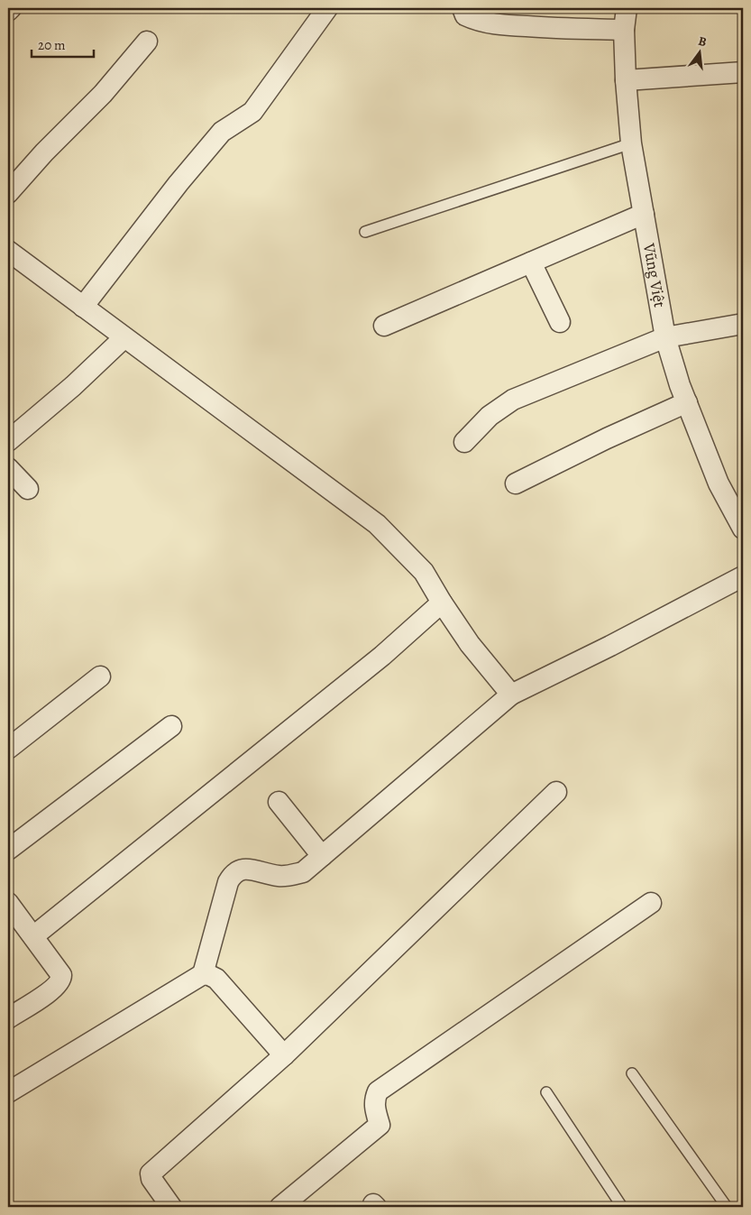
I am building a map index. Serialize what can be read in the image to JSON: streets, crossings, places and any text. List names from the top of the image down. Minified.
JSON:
{"streets":{"street":["Vũng Việt"]},"scale_bar":"20 m","north":"top"}
